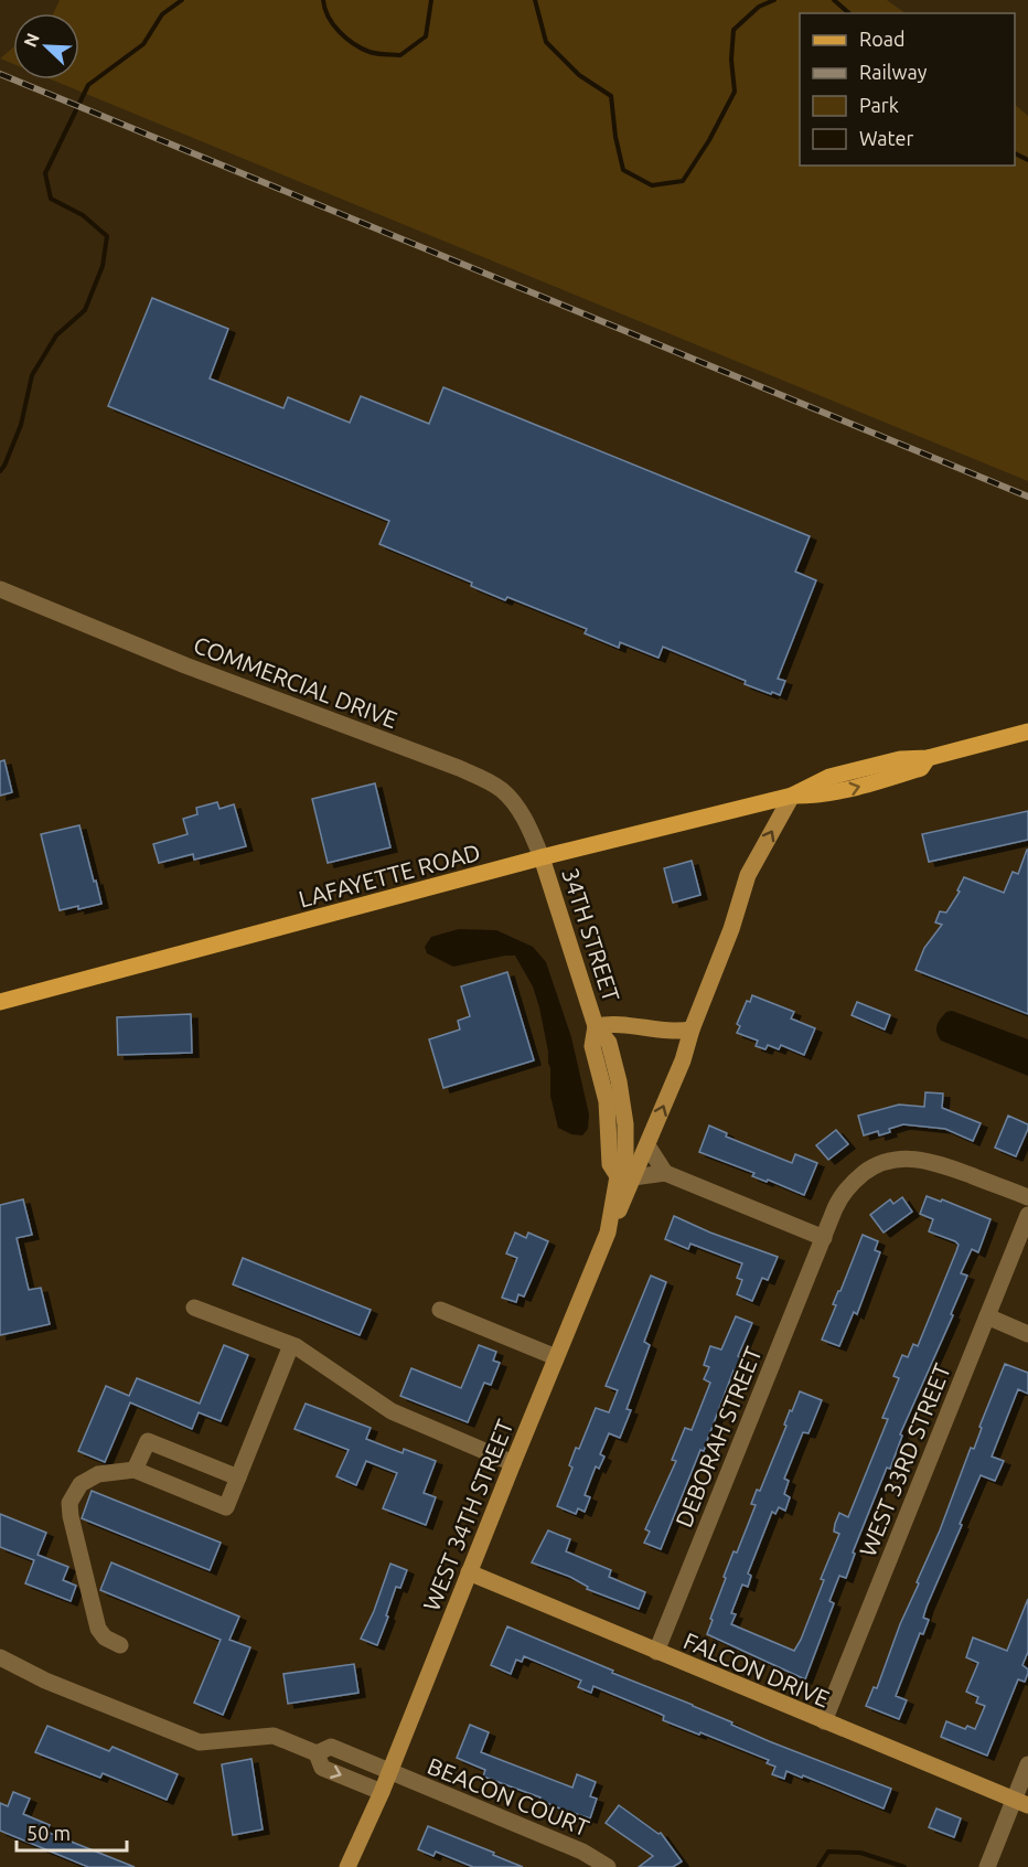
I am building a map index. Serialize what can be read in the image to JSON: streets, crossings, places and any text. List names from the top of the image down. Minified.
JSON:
{"streets":{"main road":["LAFAYETTE ROAD"],"street":["COMMERCIAL DRIVE","34TH STREET","DEBORAH STREET","WEST 33RD STREET","WEST 34TH STREET","FALCON DRIVE","BEACON COURT"]},"crossings":[["COMMERCIAL DRIVE","LAFAYETTE ROAD"],["COMMERCIAL DRIVE","34TH STREET"],["LAFAYETTE ROAD","34TH STREET"],["34TH STREET","WEST 34TH STREET"],["DEBORAH STREET","FALCON DRIVE"],["WEST 33RD STREET","FALCON DRIVE"],["WEST 34TH STREET","FALCON DRIVE"],["WEST 34TH STREET","BEACON COURT"]],"legend":["Road","Railway","Park","Water"],"scale_bar":"50 m","north":"top left"}
